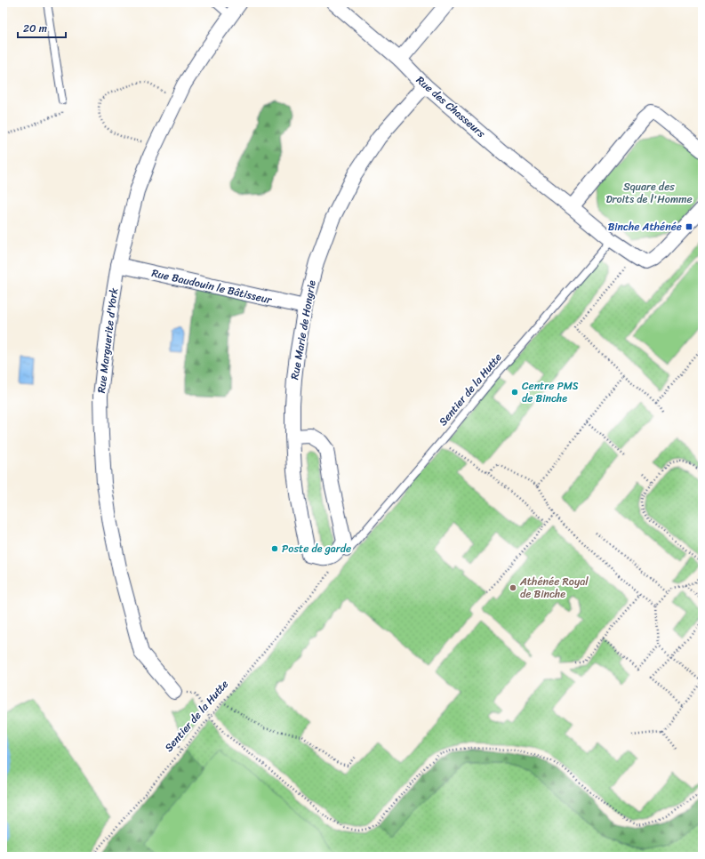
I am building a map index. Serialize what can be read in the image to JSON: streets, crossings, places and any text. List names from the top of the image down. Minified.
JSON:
{"streets":{"street":["Rue des Chasseurs","Rue Baudouin le Bâtisseur","Rue Marie de Hongrie","Rue Marguerite d'York"],"lane":["Sentier de la Hutte"]},"crossings":[["Rue des Chasseurs","Rue Marie de Hongrie"],["Rue des Chasseurs","Sentier de la Hutte"],["Rue Baudouin le Bâtisseur","Rue Marie de Hongrie"],["Rue Baudouin le Bâtisseur","Rue Marguerite d'York"]],"parks":["Square des Droits de l'Homme"],"places":{"transit":["Binche Athénée"],"other":["Centre PMS de Binche","Poste de garde","Athénée Royal de Binche"]},"scale_bar":"20 m"}
